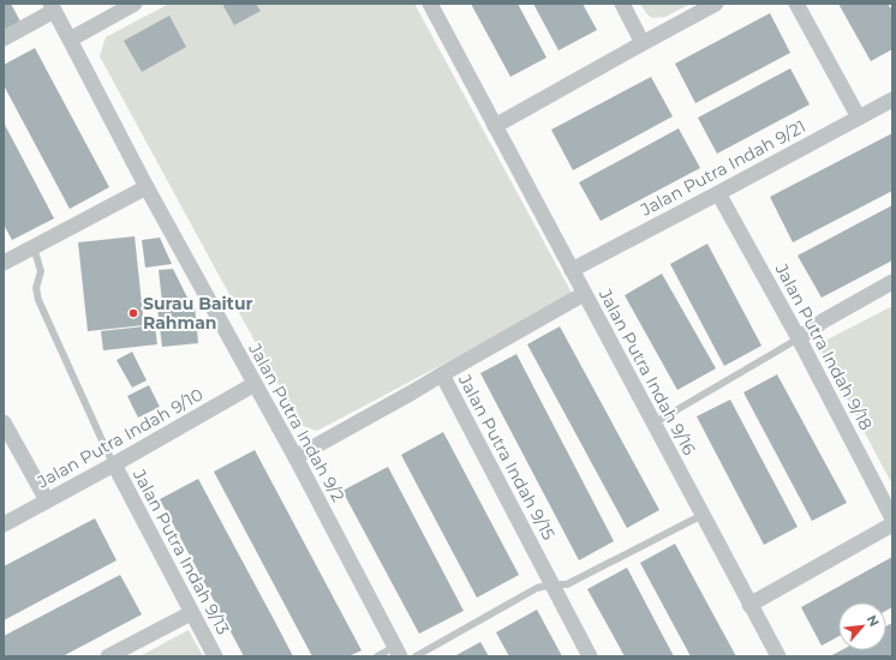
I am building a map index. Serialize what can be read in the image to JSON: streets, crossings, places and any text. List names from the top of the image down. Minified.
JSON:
{"streets":{"street":["Jalan Putra Indah 9/21","Jalan Putra Indah 9/18","Jalan Putra Indah 9/16","Jalan Putra Indah 9/2","Jalan Putra Indah 9/10","Jalan Putra Indah 9/15","Jalan Putra Indah 9/13"]},"crossings":[["Jalan Putra Indah 9/21","Jalan Putra Indah 9/18"],["Jalan Putra Indah 9/21","Jalan Putra Indah 9/16"],["Jalan Putra Indah 9/2","Jalan Putra Indah 9/10"],["Jalan Putra Indah 9/2","Jalan Putra Indah 9/15"],["Jalan Putra Indah 9/10","Jalan Putra Indah 9/13"]],"places":["Surau Baitur Rahman"],"north":"top right"}
